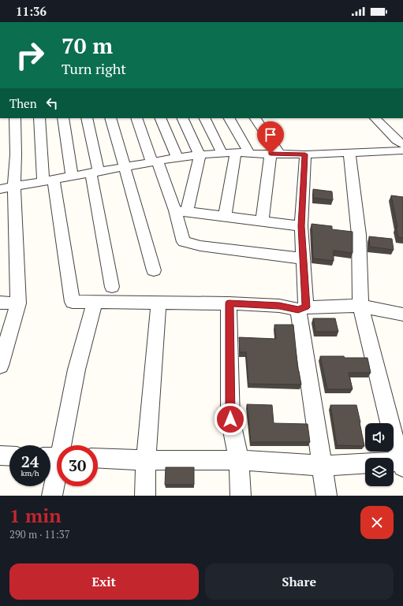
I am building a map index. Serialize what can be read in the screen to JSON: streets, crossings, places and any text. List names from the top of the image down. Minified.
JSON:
{"page":{"status":"11:36","turn":["70 m","Turn right"],"then":"Then","speed":"24 km/h","limit":"30","heading":["1 min","290 m · 11:37"],"buttons":["Exit","Share"]}}
